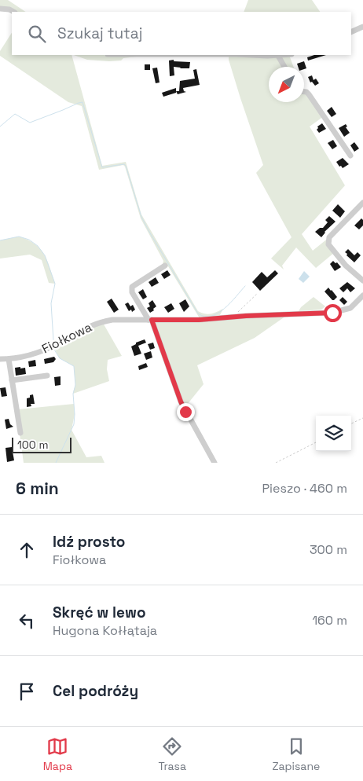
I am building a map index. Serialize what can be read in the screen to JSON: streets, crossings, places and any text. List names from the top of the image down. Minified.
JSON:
{"streets":{"street":["Fiołkowa"]},"scale_bar":"100 m","north":"bottom left","page":{"search":"Szukaj tutaj","scale":"100 m","heading":["6 min","Pieszo · 460 m"],"list":[["Idź prosto","Fiołkowa","300 m"],["Skręć w lewo","Hugona Kołłątaja","160 m"],"Cel podróży"],"nav":["Mapa","Trasa","Zapisane"]}}
